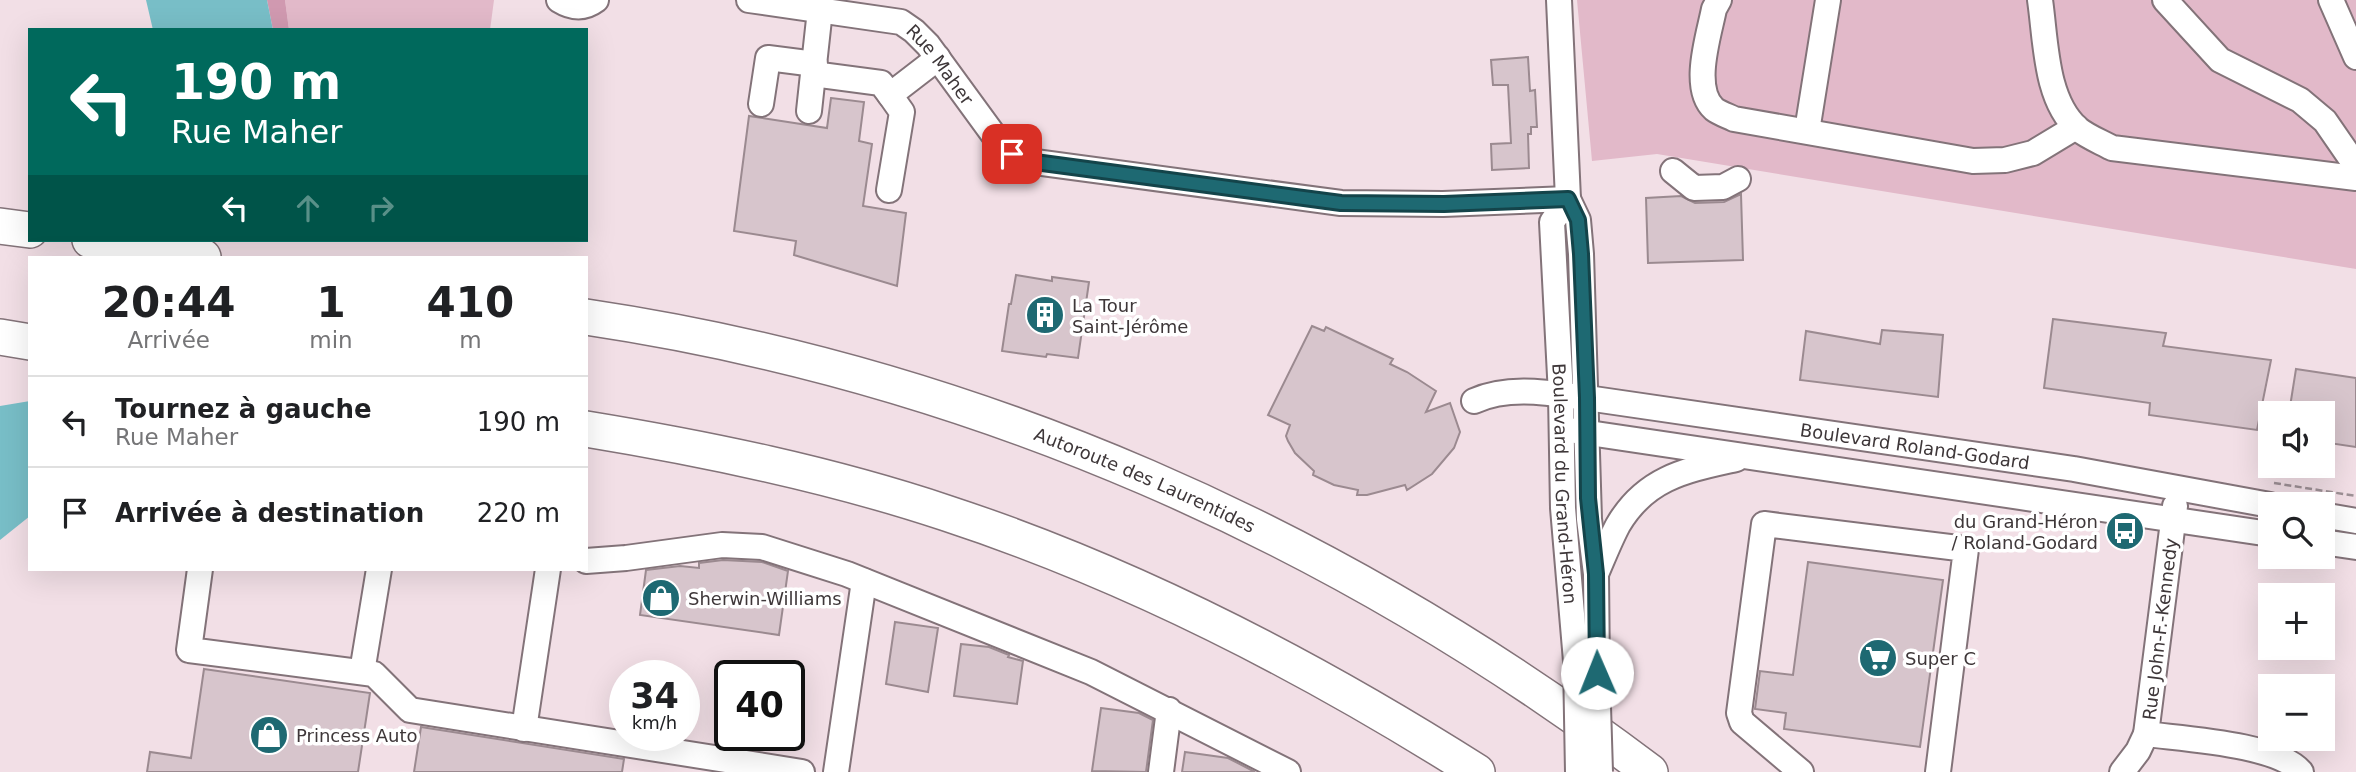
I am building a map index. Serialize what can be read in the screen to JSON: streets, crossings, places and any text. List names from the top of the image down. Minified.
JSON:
{"streets":{"highway":["Autoroute des Laurentides"],"street":["Rue Maher","Boulevard Roland-Godard","Boulevard du Grand-Héron","Rue John-F.-Kennedy"]},"crossings":[["Rue Maher","Boulevard du Grand-Héron"],["Boulevard Roland-Godard","Boulevard du Grand-Héron"],["Boulevard Roland-Godard","Rue John-F.-Kennedy"]],"places":{"building":["La Tour Saint-Jérôme"],"bus stop":["du Grand-Héron / Roland-Godard"],"shop":["Sherwin-Williams","Princess Auto"],"supermarket":["Super C"]},"page":{"turn":["190 m","Rue Maher"],"eta":["20:44","Arrivée","1","min","410","m"],"list":[{"name":"Tournez à gauche","note":"Rue Maher","value":"190 m"},{"name":"Arrivée à destination","value":"220 m"}],"map_buttons":["+","−"],"speed":"34 km/h","limit":"40"}}
